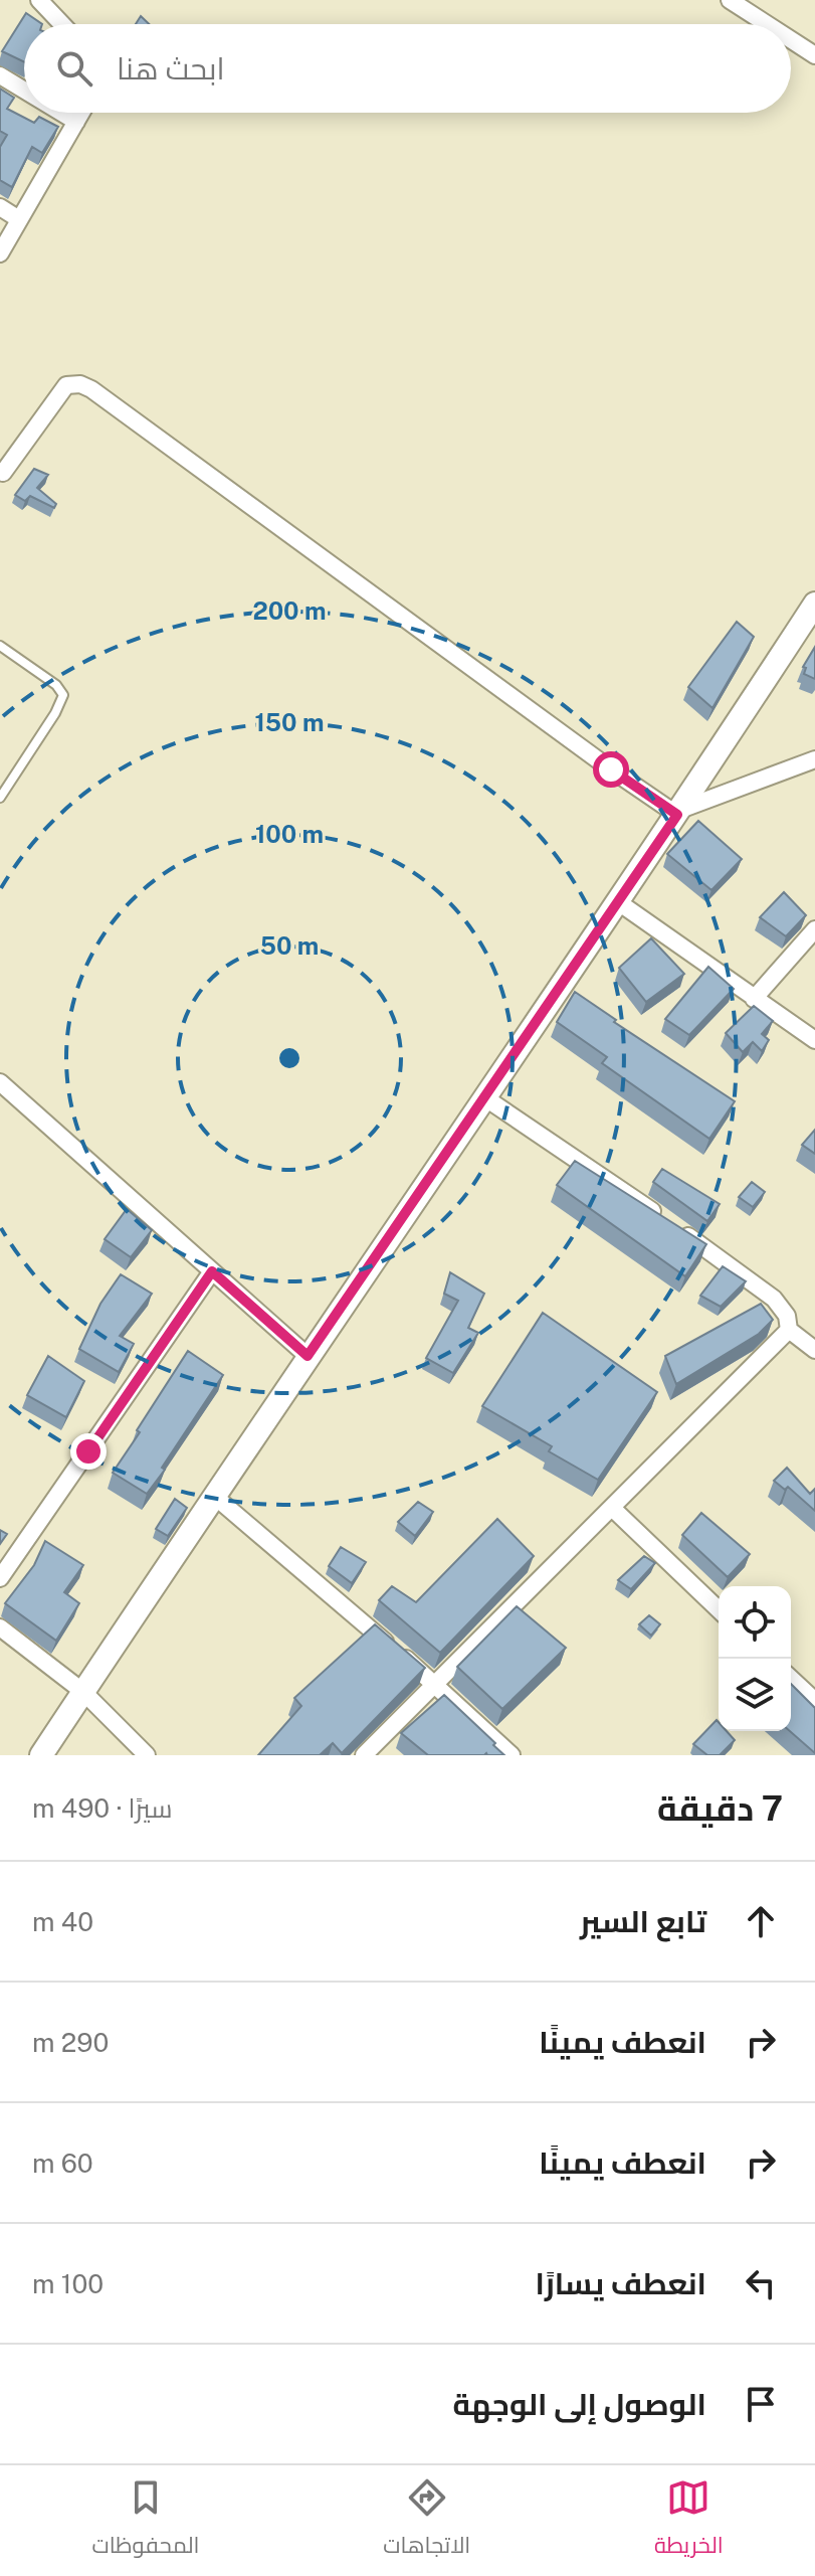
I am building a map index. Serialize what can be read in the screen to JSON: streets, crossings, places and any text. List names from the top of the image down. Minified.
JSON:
{"page":{"search":"ابحث هنا","heading":["7 دقيقة","سيرًا · 490 m"],"list":[["تابع السير","40 m"],["انعطف يمينًا","290 m"],["انعطف يمينًا","60 m"],["انعطف يسارًا","100 m"],"الوصول إلى الوجهة"],"nav":["الخريطة","الاتجاهات","المحفوظات"]},"rings":["200 m","150 m","100 m","50 m"]}
